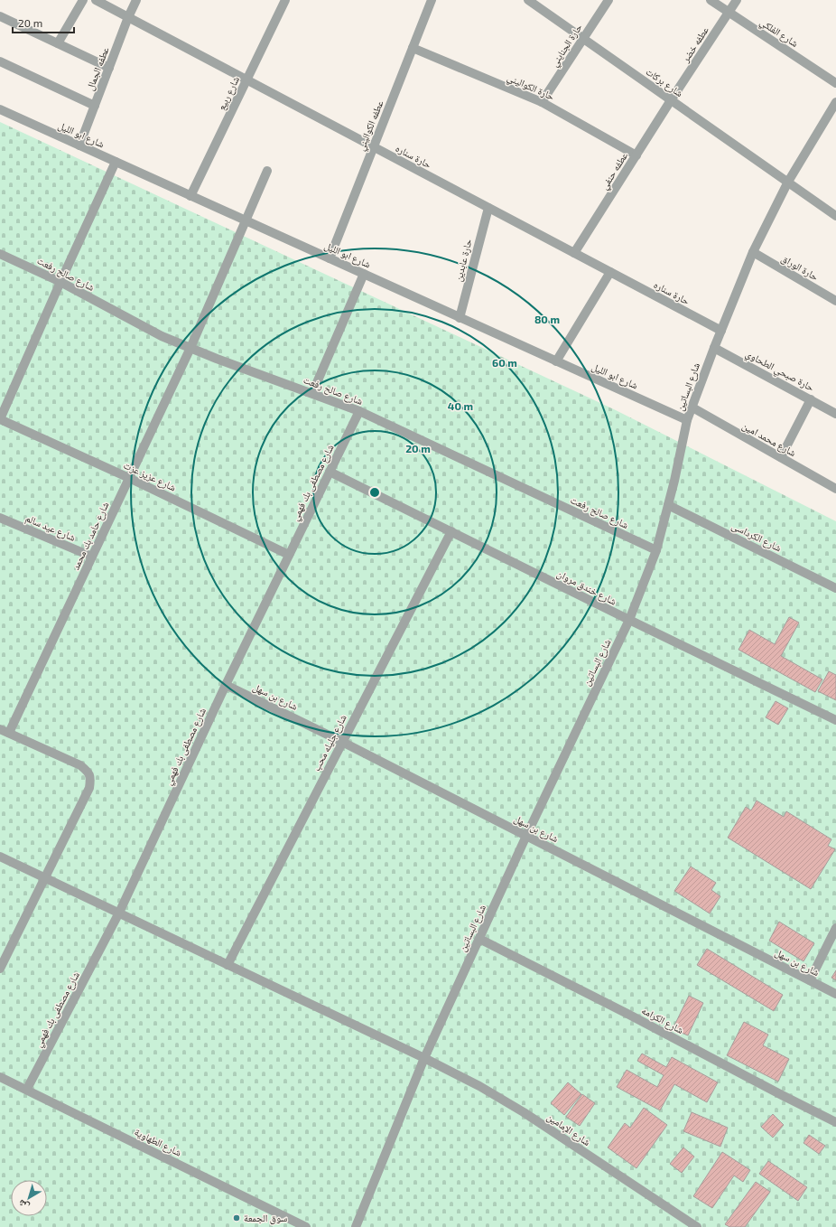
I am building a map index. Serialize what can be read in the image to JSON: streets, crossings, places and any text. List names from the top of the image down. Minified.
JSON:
{"streets":{"street":["شارع الفلكي","عطفه خضر","حارة الجنايني","عطفه الجمال","شارع بركات","حارة الكواليني","شارع ربيع","عطفه الكواليني","شارع ابو الليل","حارة سناره","عطفه حنفي","حارة عابدين","حارة الوراق","شارع صالح رفعت","حارة صبحي الطحاوي","شارع البساتين","شارع محمد امين","شارع عزيز عزت","شارع مصطفى بك فهمي","شارع عيد سالم","شارع حامد بك محمد","شارع الكرداسى","شارع خندق مروان","شارع بن سهل","شارع جليله محب","شارع الكرامه","شارع الإمامين","شارع الطهاوية"]},"crossings":[["شارع الفلكي","عطفه خضر"],["عطفه خضر","شارع بركات"],["عطفه خضر","عطفه حنفي"],["حارة الجنايني","شارع بركات"],["حارة الجنايني","حارة الكواليني"],["عطفه الجمال","شارع ابو الليل"],["عطفه الجمال","حارة سناره"],["شارع بركات","عطفه حنفي"],["شارع بركات","شارع البساتين"],["حارة الكواليني","عطفه الكواليني"],["حارة الكواليني","عطفه حنفي"],["شارع ربيع","شارع ابو الليل"],["شارع ربيع","حارة سناره"],["عطفه الكواليني","شارع ابو الليل"],["عطفه الكواليني","حارة سناره"],["شارع ابو الليل","حارة عابدين"],["شارع ابو الليل","شارع البساتين"],["شارع ابو الليل","شارع حامد بك محمد"],["حارة سناره","عطفه حنفي"],["حارة سناره","حارة عابدين"],["حارة سناره","شارع البساتين"],["حارة الوراق","شارع البساتين"],["شارع صالح رفعت","شارع البساتين"],["شارع صالح رفعت","شارع مصطفى بك فهمي"],["شارع صالح رفعت","شارع حامد بك محمد"],["حارة صبحي الطحاوي","شارع البساتين"],["شارع البساتين","شارع محمد امين"],["شارع البساتين","شارع الكرداسى"],["شارع البساتين","شارع خندق مروان"],["شارع البساتين","شارع بن سهل"],["شارع البساتين","شارع الكرامه"],["شارع البساتين","شارع الإمامين"],["شارع عزيز عزت","شارع مصطفى بك فهمي"],["شارع عزيز عزت","شارع حامد بك محمد"],["شارع مصطفى بك فهمي","شارع خندق مروان"],["شارع مصطفى بك فهمي","شارع بن سهل"],["شارع مصطفى بك فهمي","شارع الإمامين"],["شارع مصطفى بك فهمي","شارع الطهاوية"],["شارع عيد سالم","شارع حامد بك محمد"],["شارع خندق مروان","شارع جليله محب"],["شارع بن سهل","شارع جليله محب"],["شارع جليله محب","شارع الإمامين"]],"places":["سوق الجمعة"],"scale_bar":"20 m","north":"bottom left","rings":["80 m","60 m","40 m","20 m"]}
